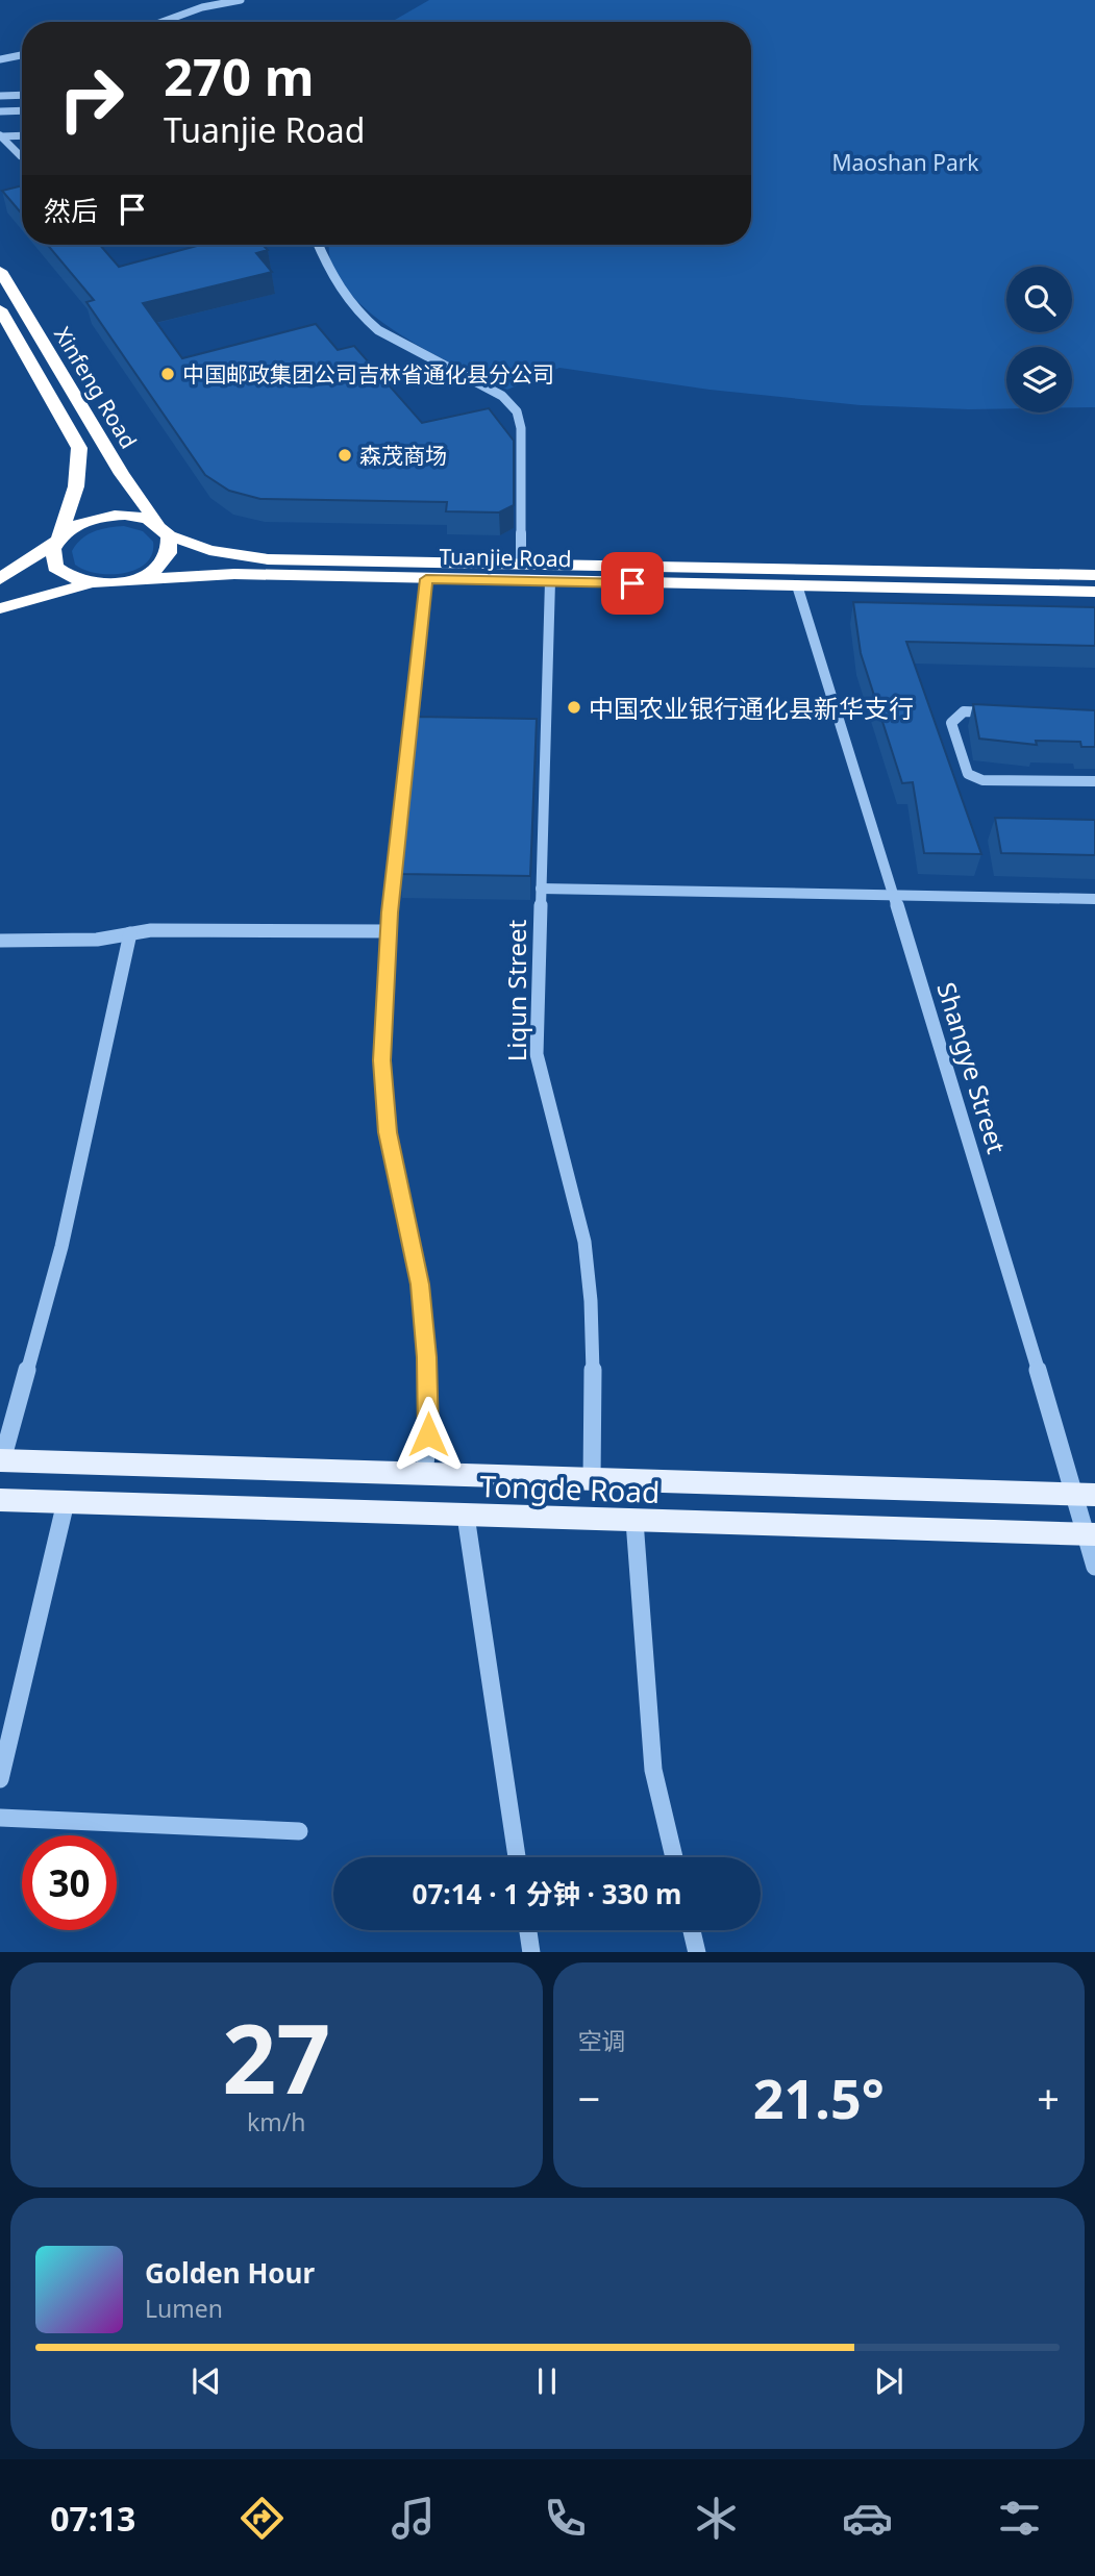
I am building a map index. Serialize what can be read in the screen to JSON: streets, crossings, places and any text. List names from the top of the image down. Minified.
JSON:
{"streets":{"highway":["Xinfeng Road","Tuanjie Road"],"main road":["Tongde Road"],"street":["Liqun Street","Shangye Street"]},"crossings":[["Xinfeng Road","Tuanjie Road"],["Tuanjie Road","Liqun Street"],["Tuanjie Road","Shangye Street"],["Liqun Street","Tongde Road"],["Shangye Street","Tongde Road"]],"parks":["Maoshan Park"],"places":["中国邮政集团公司吉林省通化县分公司","森茂商场","中国农业银行通化县新华支行"],"page":{"turn":["270 m","Tuanjie Road"],"then":"然后","limit":"30","trip":"07:14 · 1 分钟 · 330 m","tile":[["27","km/h"],"空调"],"heat":["−","21.5°","+"],"song":["Golden Hour","Lumen"],"tabs":"07:13"}}
